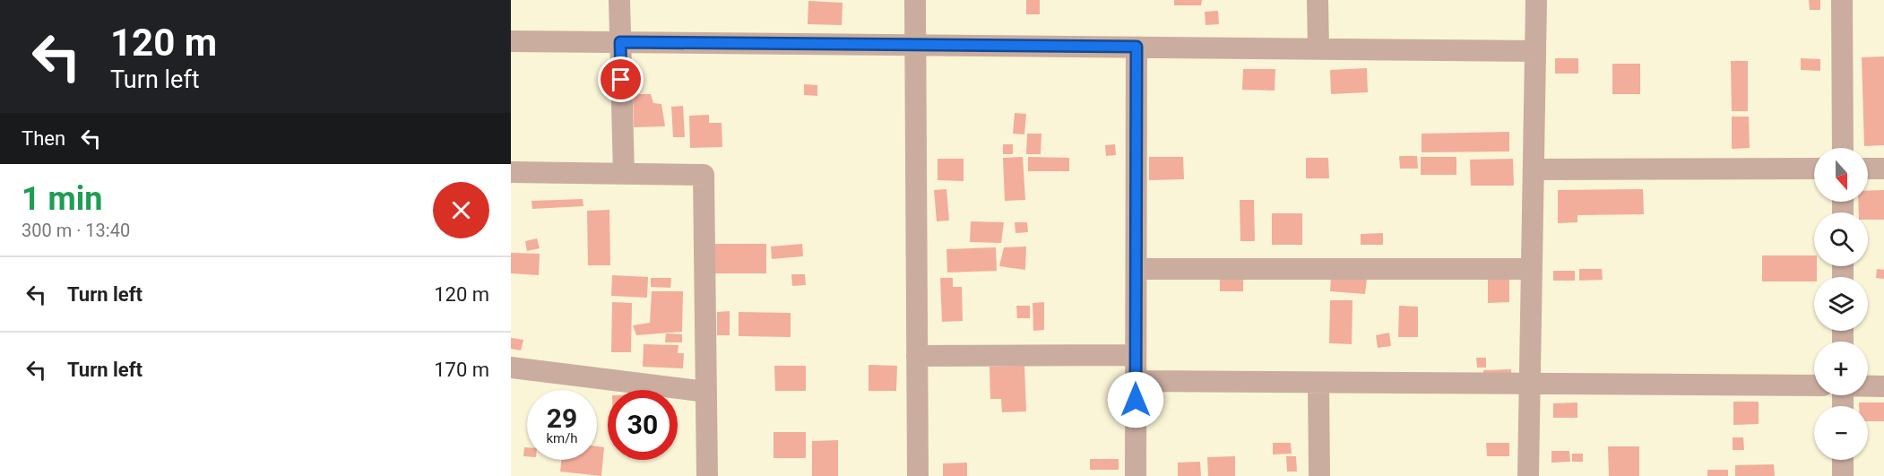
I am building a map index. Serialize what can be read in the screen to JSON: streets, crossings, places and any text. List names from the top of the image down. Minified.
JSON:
{"north":"bottom","page":{"turn":["120 m","Turn left"],"then":"Then","map_buttons":["+","−"],"heading":["1 min","300 m · 13:40"],"list":[{"name":"Turn left","value":"120 m"},{"name":"Turn left","value":"170 m"}],"speed":"29 km/h","limit":"30"}}
